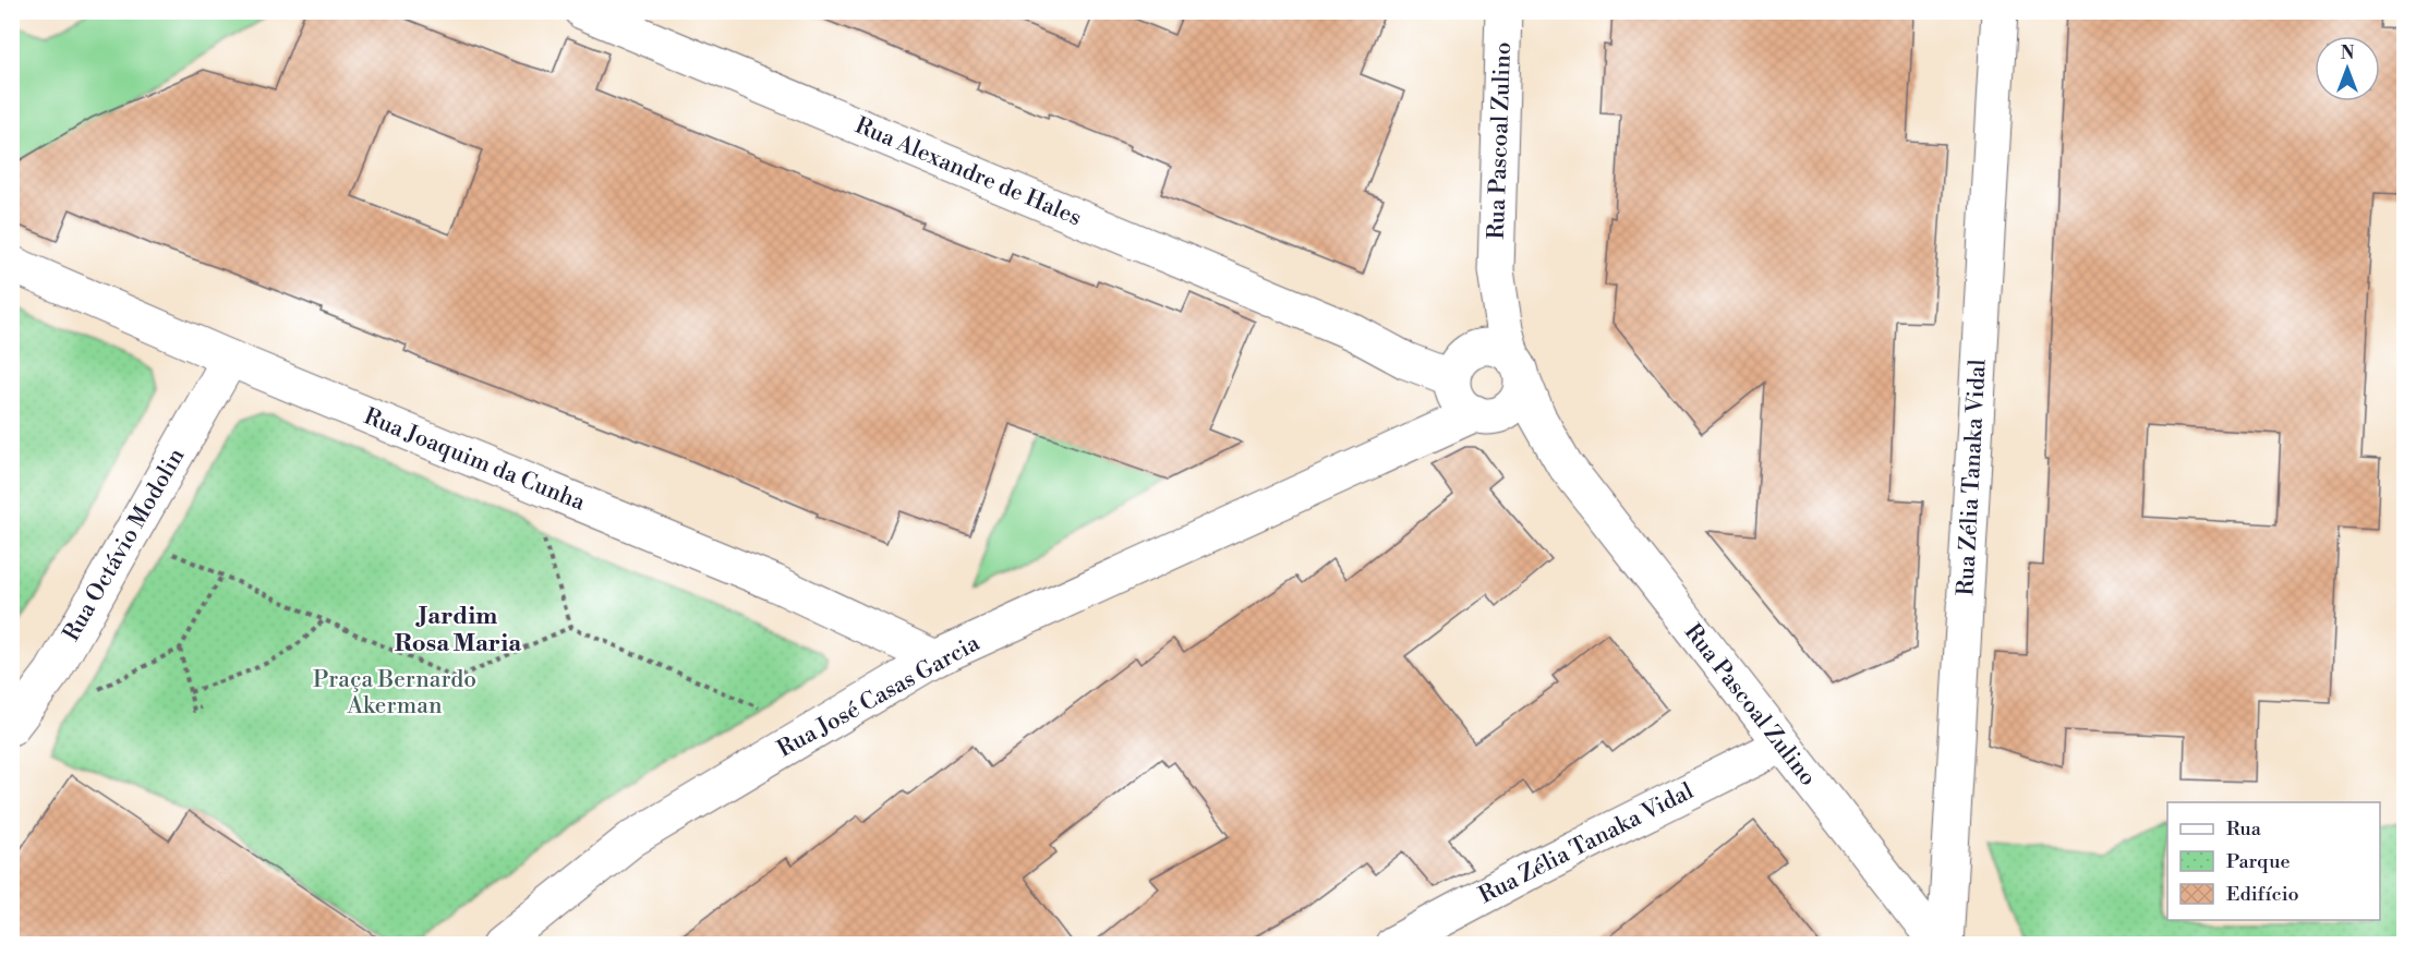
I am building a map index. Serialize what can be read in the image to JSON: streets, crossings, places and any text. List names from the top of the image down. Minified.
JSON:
{"streets":{"street":["Rua Pascoal Zulino","Rua Alexandre de Hales","Rua Joaquim da Cunha","Rua Zélia Tanaka Vidal","Rua Octávio Modolin","Rua José Casas Garcia"]},"crossings":[["Rua Pascoal Zulino","Rua Alexandre de Hales"],["Rua Pascoal Zulino","Rua Zélia Tanaka Vidal"],["Rua Pascoal Zulino","Rua José Casas Garcia"],["Rua Alexandre de Hales","Rua José Casas Garcia"],["Rua Joaquim da Cunha","Rua Octávio Modolin"],["Rua Joaquim da Cunha","Rua José Casas Garcia"]],"districts":["Jardim Rosa Maria"],"parks":["Praça Bernardo Akerman"],"legend":["Rua","Parque","Edifício"],"north":"top"}
